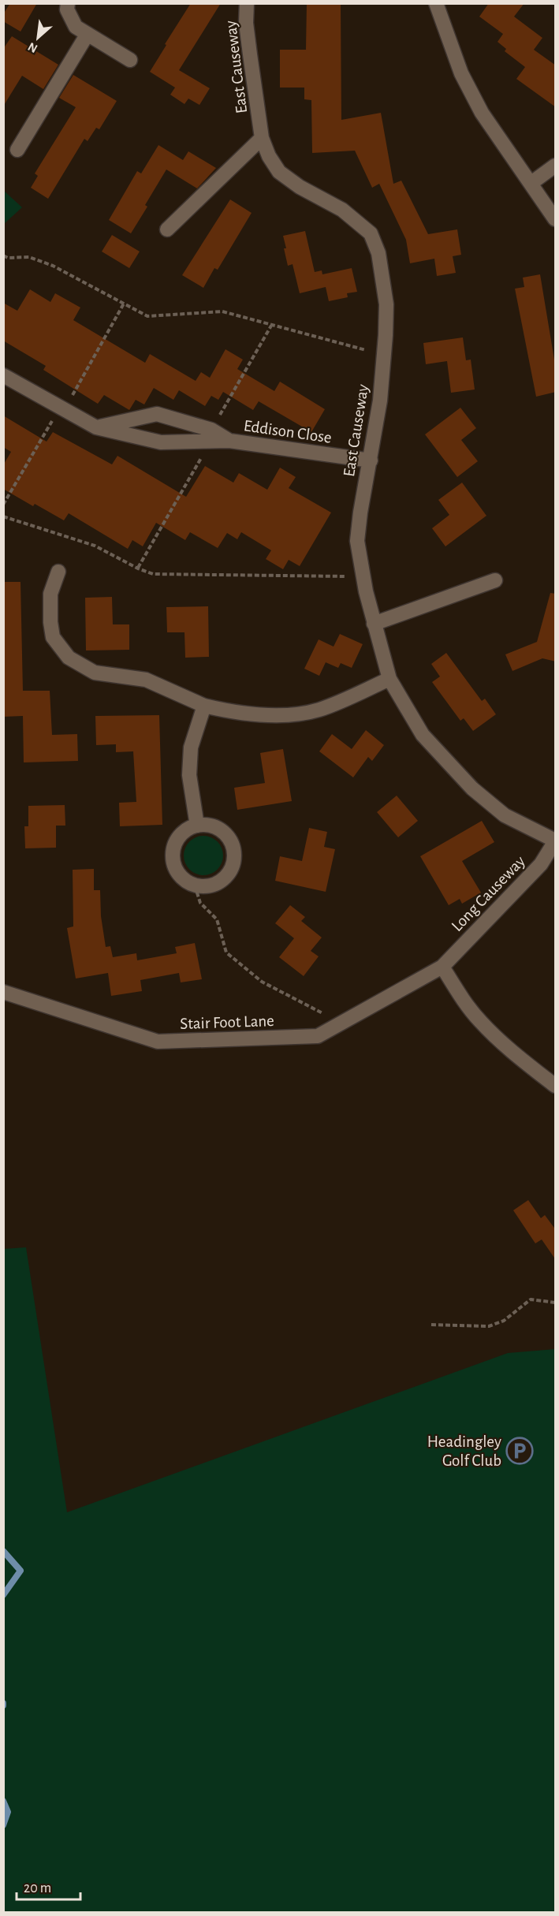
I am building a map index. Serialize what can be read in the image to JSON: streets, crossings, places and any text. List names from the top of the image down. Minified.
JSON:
{"streets":{"street":["East Causeway","Eddison Close","Long Causeway","Stair Foot Lane"]},"crossings":[["East Causeway","Eddison Close"],["East Causeway","Long Causeway"],["Long Causeway","Stair Foot Lane"]],"places":{"parking":["Headingley Golf Club"]},"scale_bar":"20 m","north":"bottom left"}
